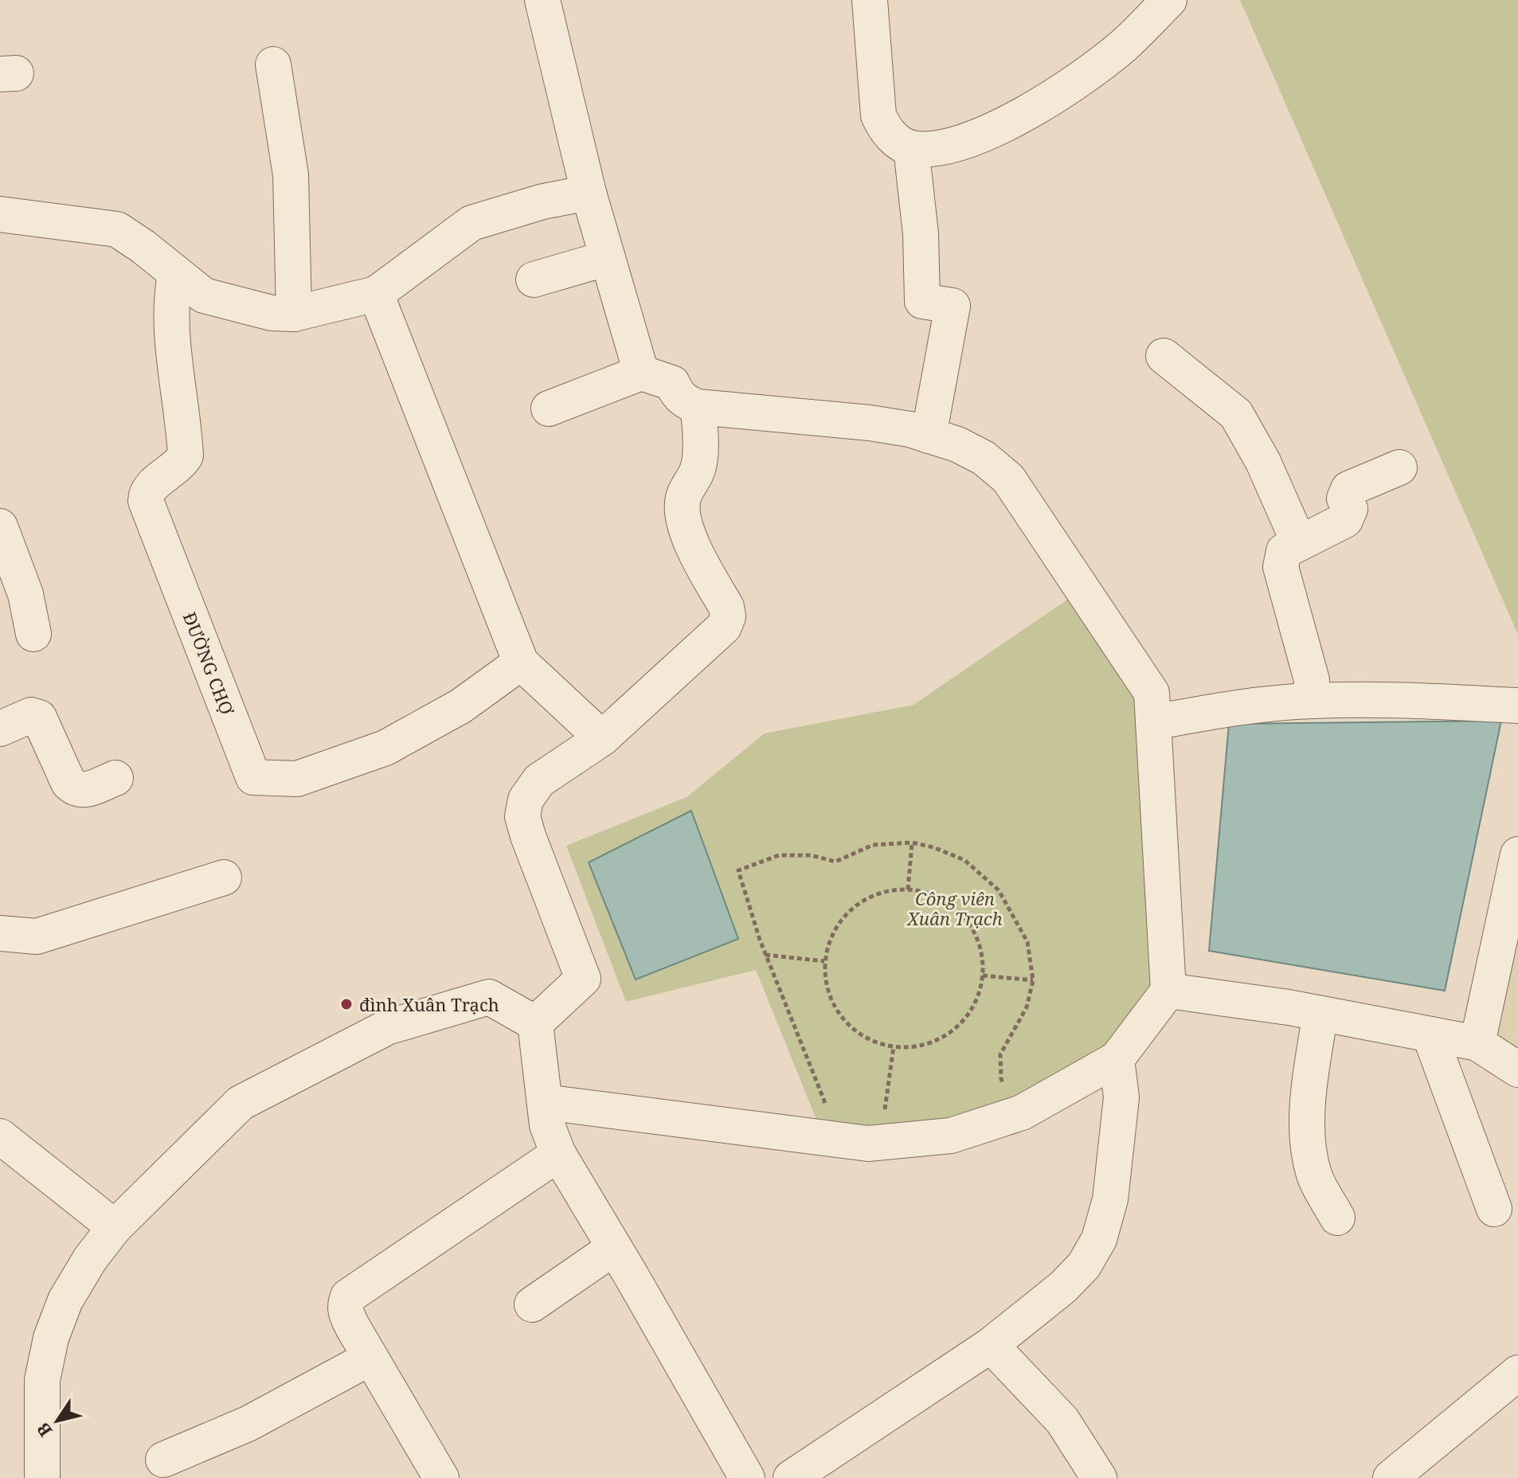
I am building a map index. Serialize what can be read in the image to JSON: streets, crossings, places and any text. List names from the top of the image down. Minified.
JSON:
{"streets":{"street":["ĐƯỜNG CHỢ"]},"parks":["Công viên Xuân Trạch"],"places":["đình Xuân Trạch"],"north":"bottom left"}
